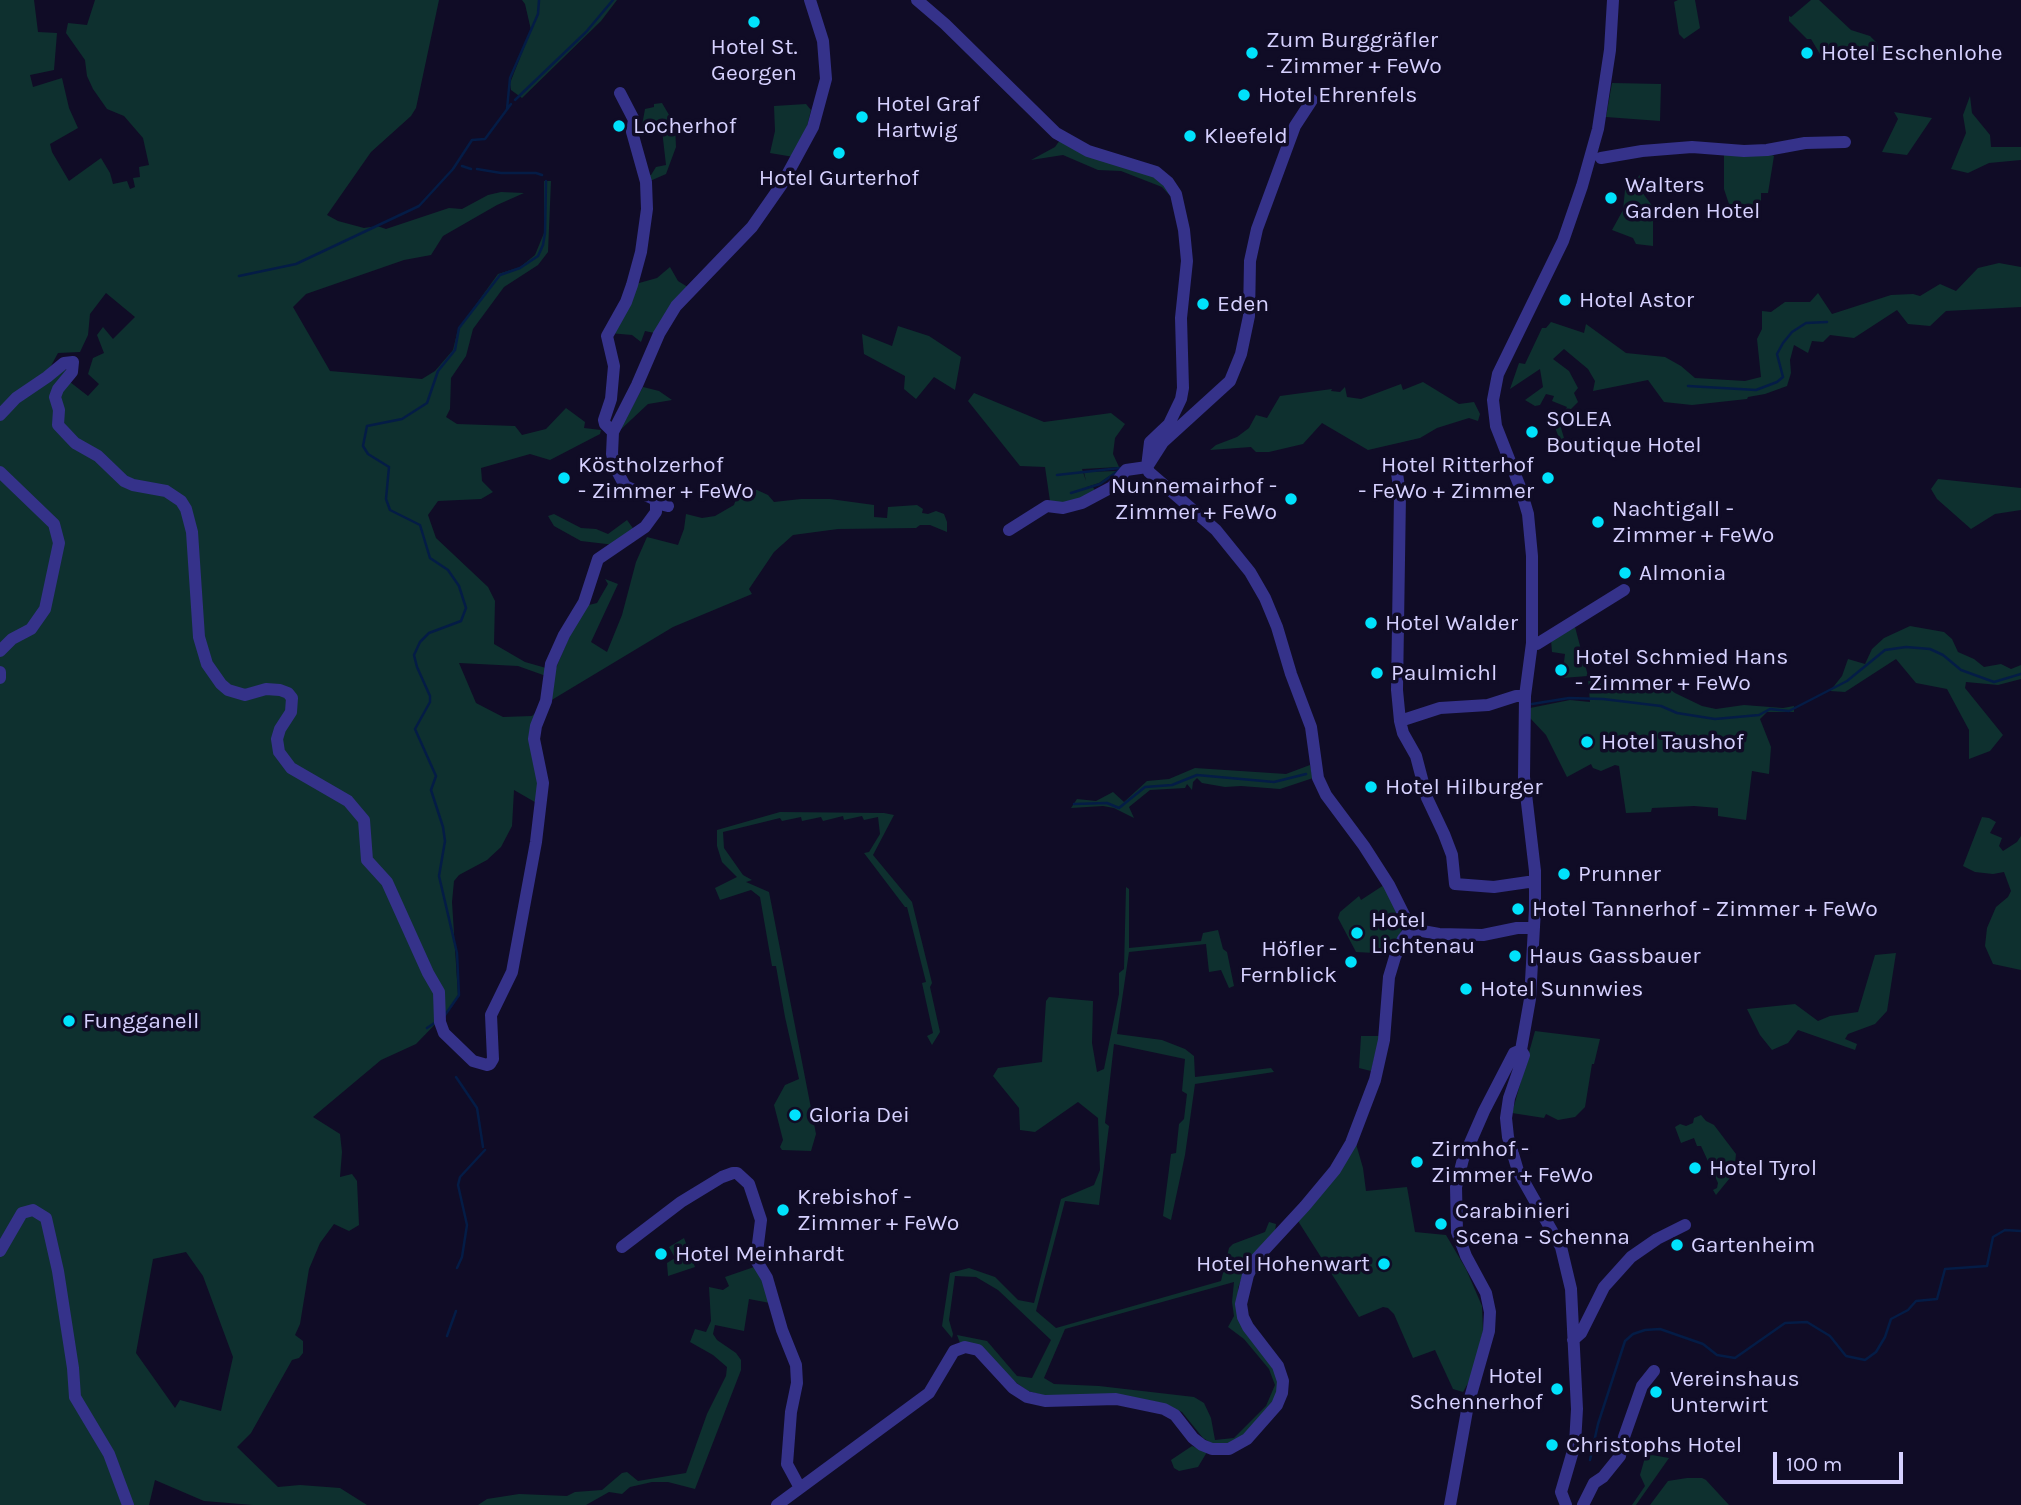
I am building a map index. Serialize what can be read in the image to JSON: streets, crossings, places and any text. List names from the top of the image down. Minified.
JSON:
{"places":["Hotel St. Georgen","Zum Burggräfler - Zimmer + FeWo","Hotel Eschenlohe","Hotel Ehrenfels","Hotel Graf Hartwig","Locherhof","Kleefeld","Hotel Gurterhof","Walters Garden Hotel","Hotel Astor","Eden","SOLEA Boutique Hotel","Köstholzerhof - Zimmer + FeWo","Hotel Ritterhof - FeWo + Zimmer","Nunnemairhof - Zimmer + FeWo","Nachtigall - Zimmer + FeWo","Almonia","Hotel Walder","Hotel Schmied Hans - Zimmer + FeWo","Paulmichl","Hotel Taushof","Hotel Hilburger","Prunner","Hotel Tannerhof - Zimmer + FeWo","Hotel Lichtenau","Haus Gassbauer","Höfler - Fernblick","Hotel Sunnwies","Fungganell","Gloria Dei","Zirmhof - Zimmer + FeWo","Hotel Tyrol","Krebishof - Zimmer + FeWo","Carabinieri Scena - Schenna","Gartenheim","Hotel Meinhardt","Hotel Hohenwart","Hotel Schennerhof","Vereinshaus Unterwirt","Christophs Hotel"],"scale_bar":"100 m"}
